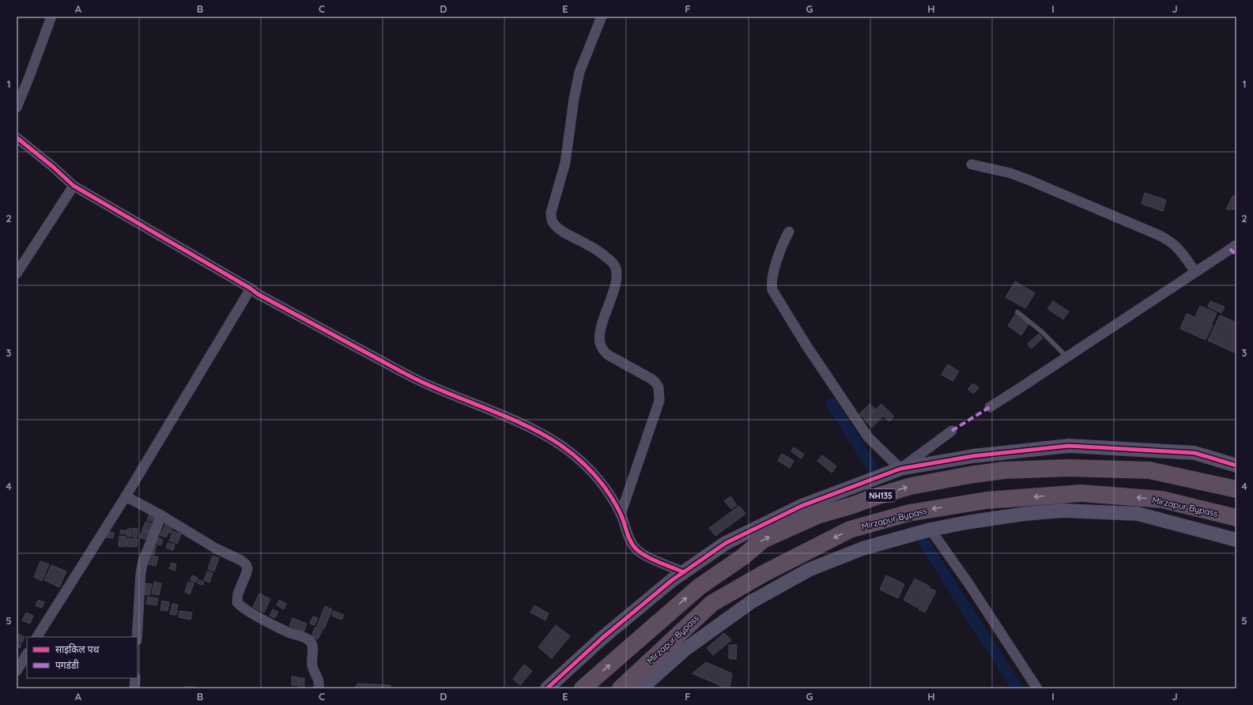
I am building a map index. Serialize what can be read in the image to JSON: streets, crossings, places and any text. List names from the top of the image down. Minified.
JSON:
{"streets":{"highway":["NH135","Mirzapur Bypass"]},"legend":["साइकिल पथ","पगडंडी"],"grid":{"columns":["A","B","C","D","E","F","G","H","I","J"],"rows":["1","2","3","4","5"]}}
